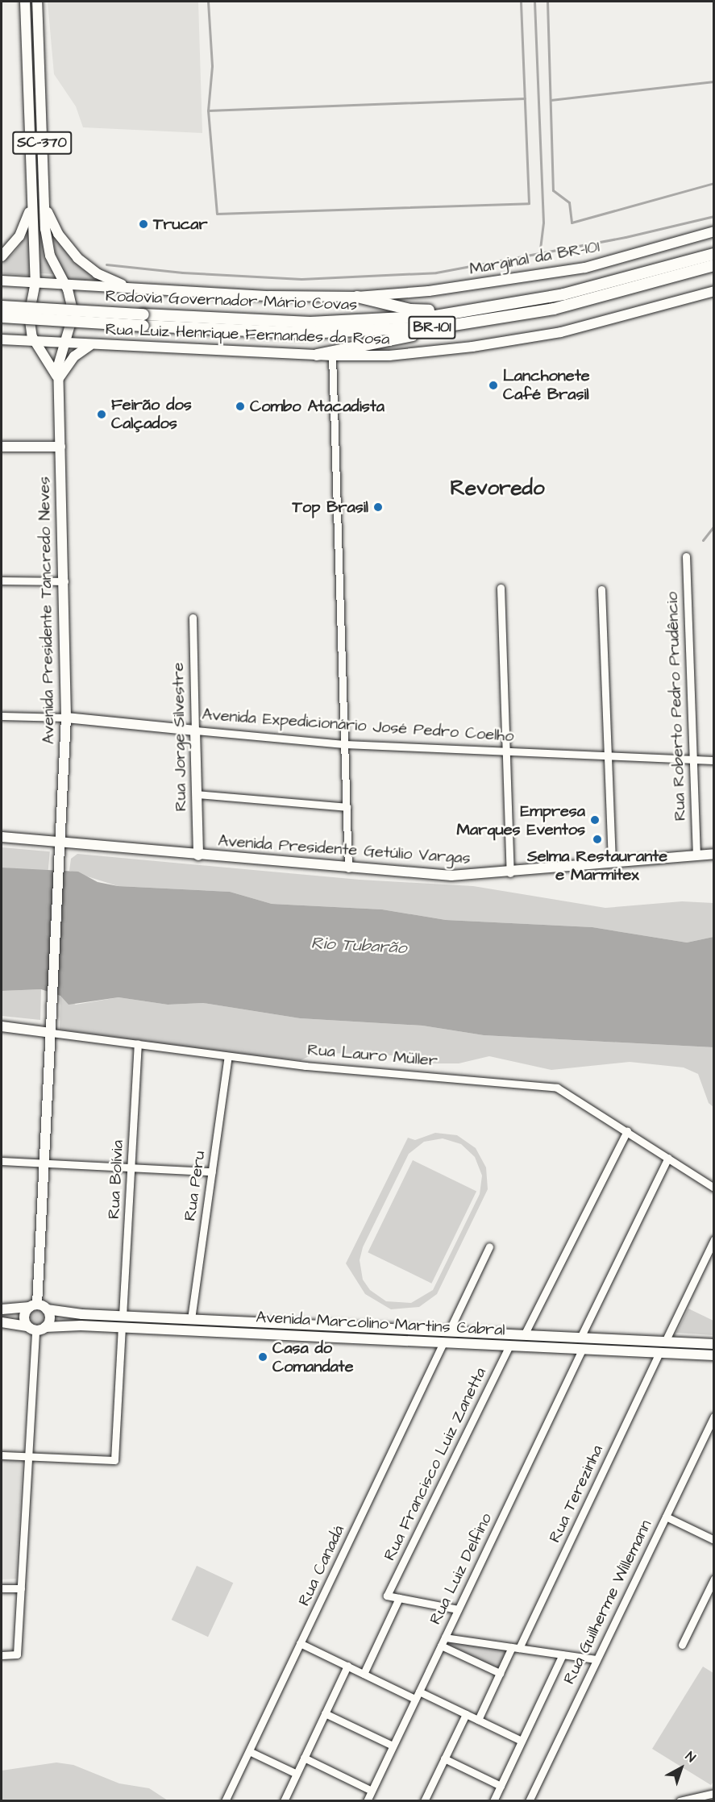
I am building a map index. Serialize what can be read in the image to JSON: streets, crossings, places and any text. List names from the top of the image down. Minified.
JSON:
{"streets":{"highway":["Rodovia Governador Mário Covas","BR-101"],"main road":["SC-370","Marginal da BR-101","Rua Luiz Henrique Fernandes da Rosa","Avenida Presidente Tancredo Neves","Avenida Expedicionário José Pedro Coelho","Rua Jorge Silvestre","Avenida Presidente Getúlio Vargas","Rua Lauro Müller","Avenida Marcolino Martins Cabral"],"street":["Rua Roberto Pedro Prudêncio","Rua Bolívia","Rua Peru","Rua Francisco Luiz Zanetta","Rua Terezinha","Rua Canadá","Rua Luiz Delfino","Rua Guilherme Willemann"]},"crossings":[["SC-370","Marginal da BR-101"],["SC-370","Avenida Presidente Tancredo Neves"],["Marginal da BR-101","Avenida Presidente Tancredo Neves"],["Rua Luiz Henrique Fernandes da Rosa","Avenida Presidente Tancredo Neves"],["Avenida Presidente Tancredo Neves","Avenida Expedicionário José Pedro Coelho"],["Avenida Presidente Tancredo Neves","Avenida Presidente Getúlio Vargas"],["Avenida Presidente Tancredo Neves","Rua Lauro Müller"],["Avenida Presidente Tancredo Neves","Avenida Marcolino Martins Cabral"],["Rua Roberto Pedro Prudêncio","Avenida Expedicionário José Pedro Coelho"],["Rua Roberto Pedro Prudêncio","Avenida Presidente Getúlio Vargas"],["Avenida Expedicionário José Pedro Coelho","Rua Jorge Silvestre"],["Rua Jorge Silvestre","Avenida Presidente Getúlio Vargas"],["Rua Lauro Müller","Rua Bolívia"],["Rua Lauro Müller","Rua Peru"],["Rua Bolívia","Avenida Marcolino Martins Cabral"],["Rua Peru","Avenida Marcolino Martins Cabral"],["Avenida Marcolino Martins Cabral","Rua Francisco Luiz Zanetta"],["Avenida Marcolino Martins Cabral","Rua Terezinha"],["Avenida Marcolino Martins Cabral","Rua Canadá"],["Avenida Marcolino Martins Cabral","Rua Luiz Delfino"]],"districts":["Revoredo"],"water":["Rio Tubarão"],"places":["Trucar","Lanchonete Café Brasil","Combo Atacadista","Feirão dos Calçados","Top Brasil","Empresa Marques Eventos","Selma Restaurante e Marmitex","Casa do Comandate"],"north":"top right"}
